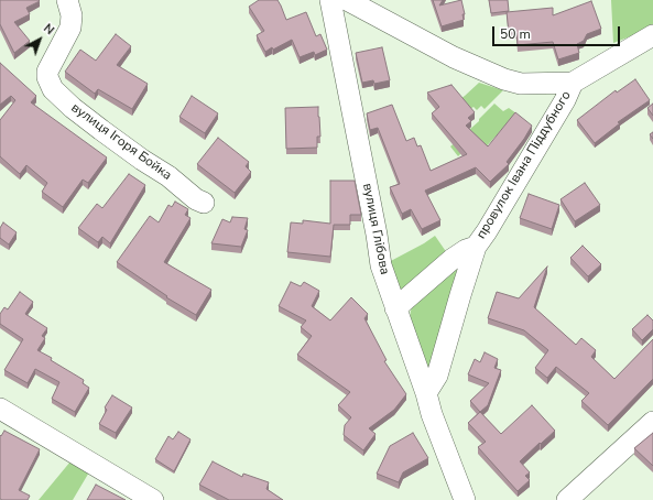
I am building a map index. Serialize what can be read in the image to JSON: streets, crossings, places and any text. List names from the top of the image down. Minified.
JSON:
{"streets":{"street":["вулиця Ігоря Бойка","провулок Івана Піддубного","вулиця Глібова"]},"crossings":[["провулок Івана Піддубного","вулиця Глібова"]],"scale_bar":"50 m","north":"top right"}
